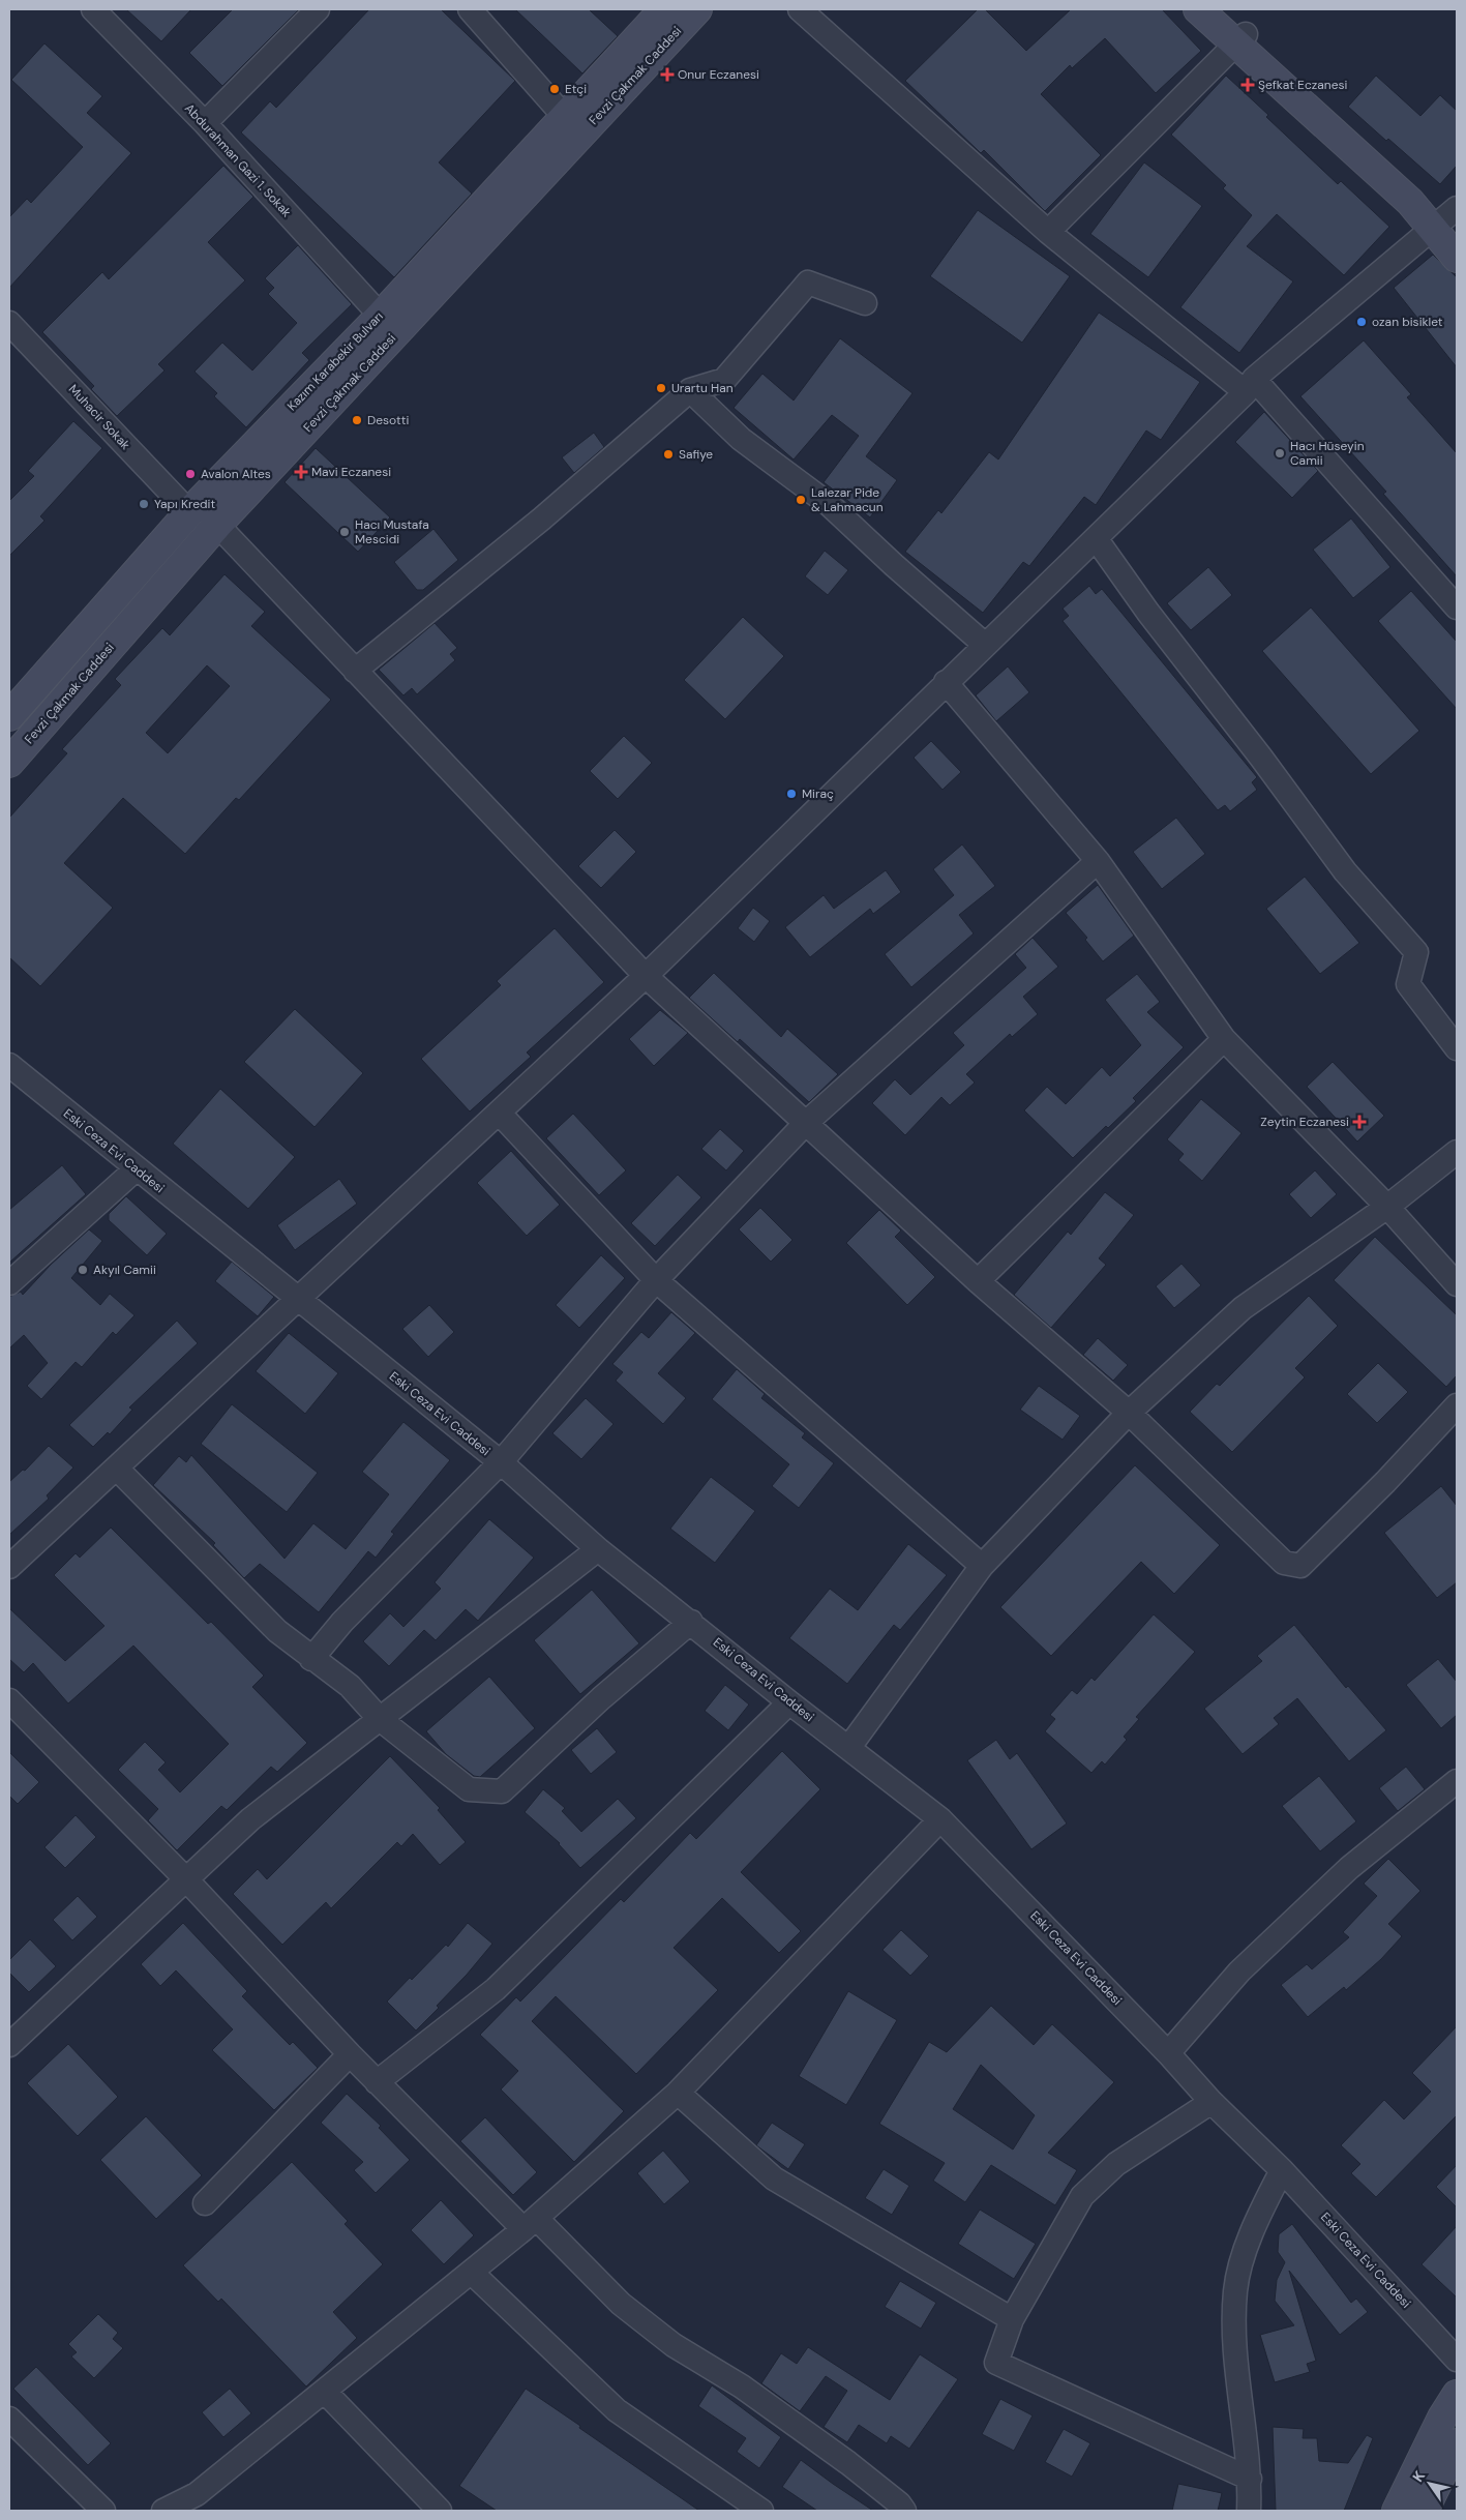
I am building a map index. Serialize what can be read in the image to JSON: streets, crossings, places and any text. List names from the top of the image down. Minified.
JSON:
{"streets":{"main road":["Fevzi Çakmak Caddesi","Kazım Karabekir Bulvarı"],"street":["Abdurahman Gazi 1. Sokak","Muhacir Sokak","Eski Ceza Evi Caddesi"]},"crossings":[["Abdurahman Gazi 1. Sokak","Kazım Karabekir Bulvarı"],["Kazım Karabekir Bulvarı","Muhacir Sokak"]],"places":{"health":["Onur Eczanesi","Şefkat Eczanesi","Mavi Eczanesi","Zeytin Eczanesi"],"other":["Etçi","ozan bisiklet","Urartu Han","Desotti","Hacı Hüseyin Camii","Safiye","Avalon Altes","Lalezar Pide & Lahmacun","Yapı Kredit","Hacı Mustafa Mescidi","Miraç","Akyıl Camii"]},"north":"top left"}
